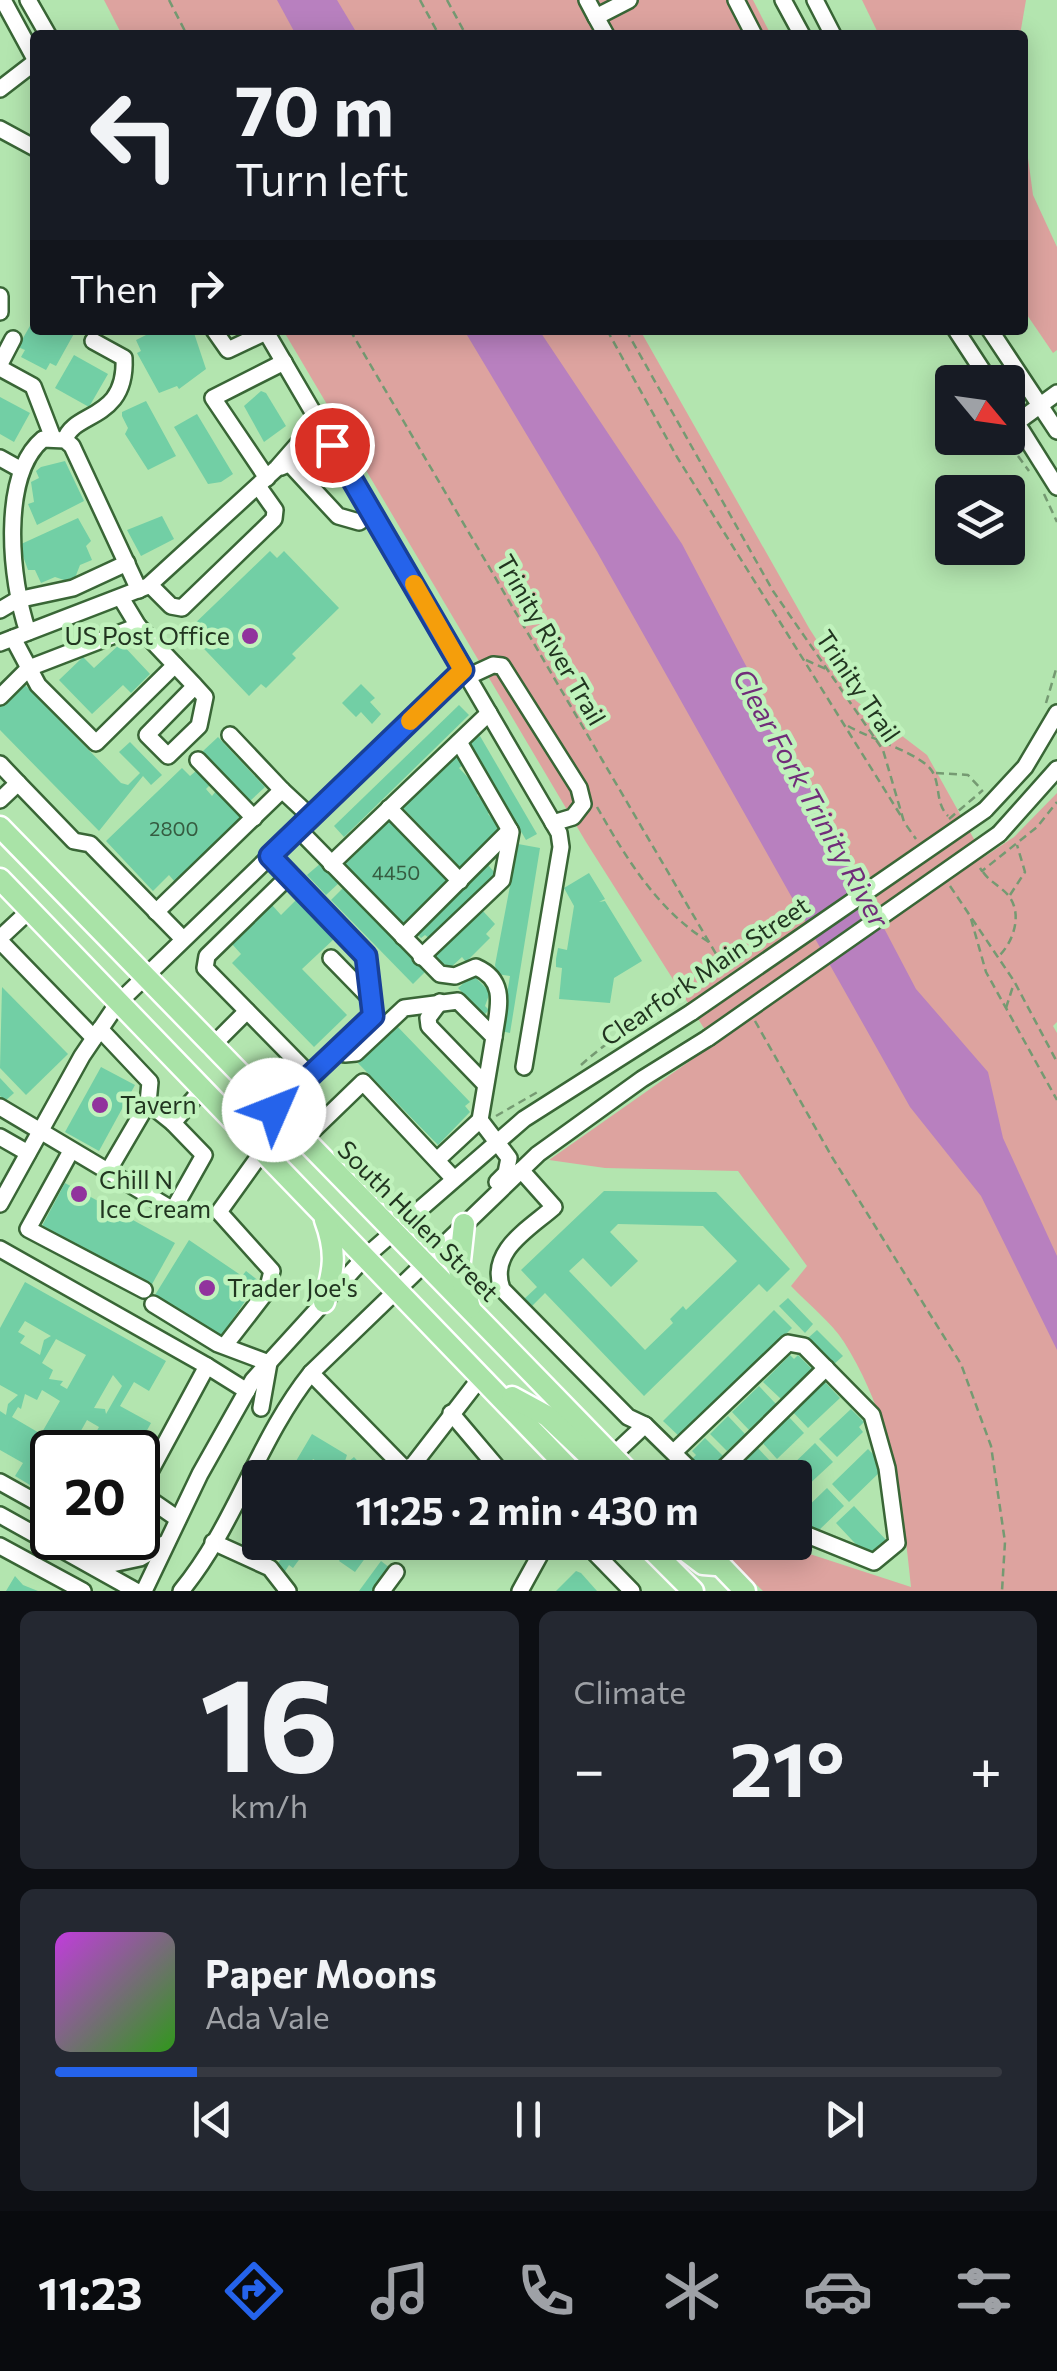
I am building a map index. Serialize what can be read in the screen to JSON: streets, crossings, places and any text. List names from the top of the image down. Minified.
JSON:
{"streets":{"main road":["South Hulen Street"],"street":["Clearfork Main Street"],"path":["Trinity River Trail","Trinity Trail"]},"crossings":[["Clearfork Main Street","South Hulen Street"]],"water":["Clear Fork Trinity River"],"places":["US Post Office","Tavern","Chill N Ice Cream","Trader Joe's"],"house_numbers":["2800","4450"],"north":"bottom right","page":{"turn":["70 m","Turn left"],"then":"Then","limit":"20","trip":"11:25 · 2 min · 430 m","tile":[["16","km/h"],"Climate"],"heat":["−","21°","+"],"song":["Paper Moons","Ada Vale"],"tabs":"11:23"}}
